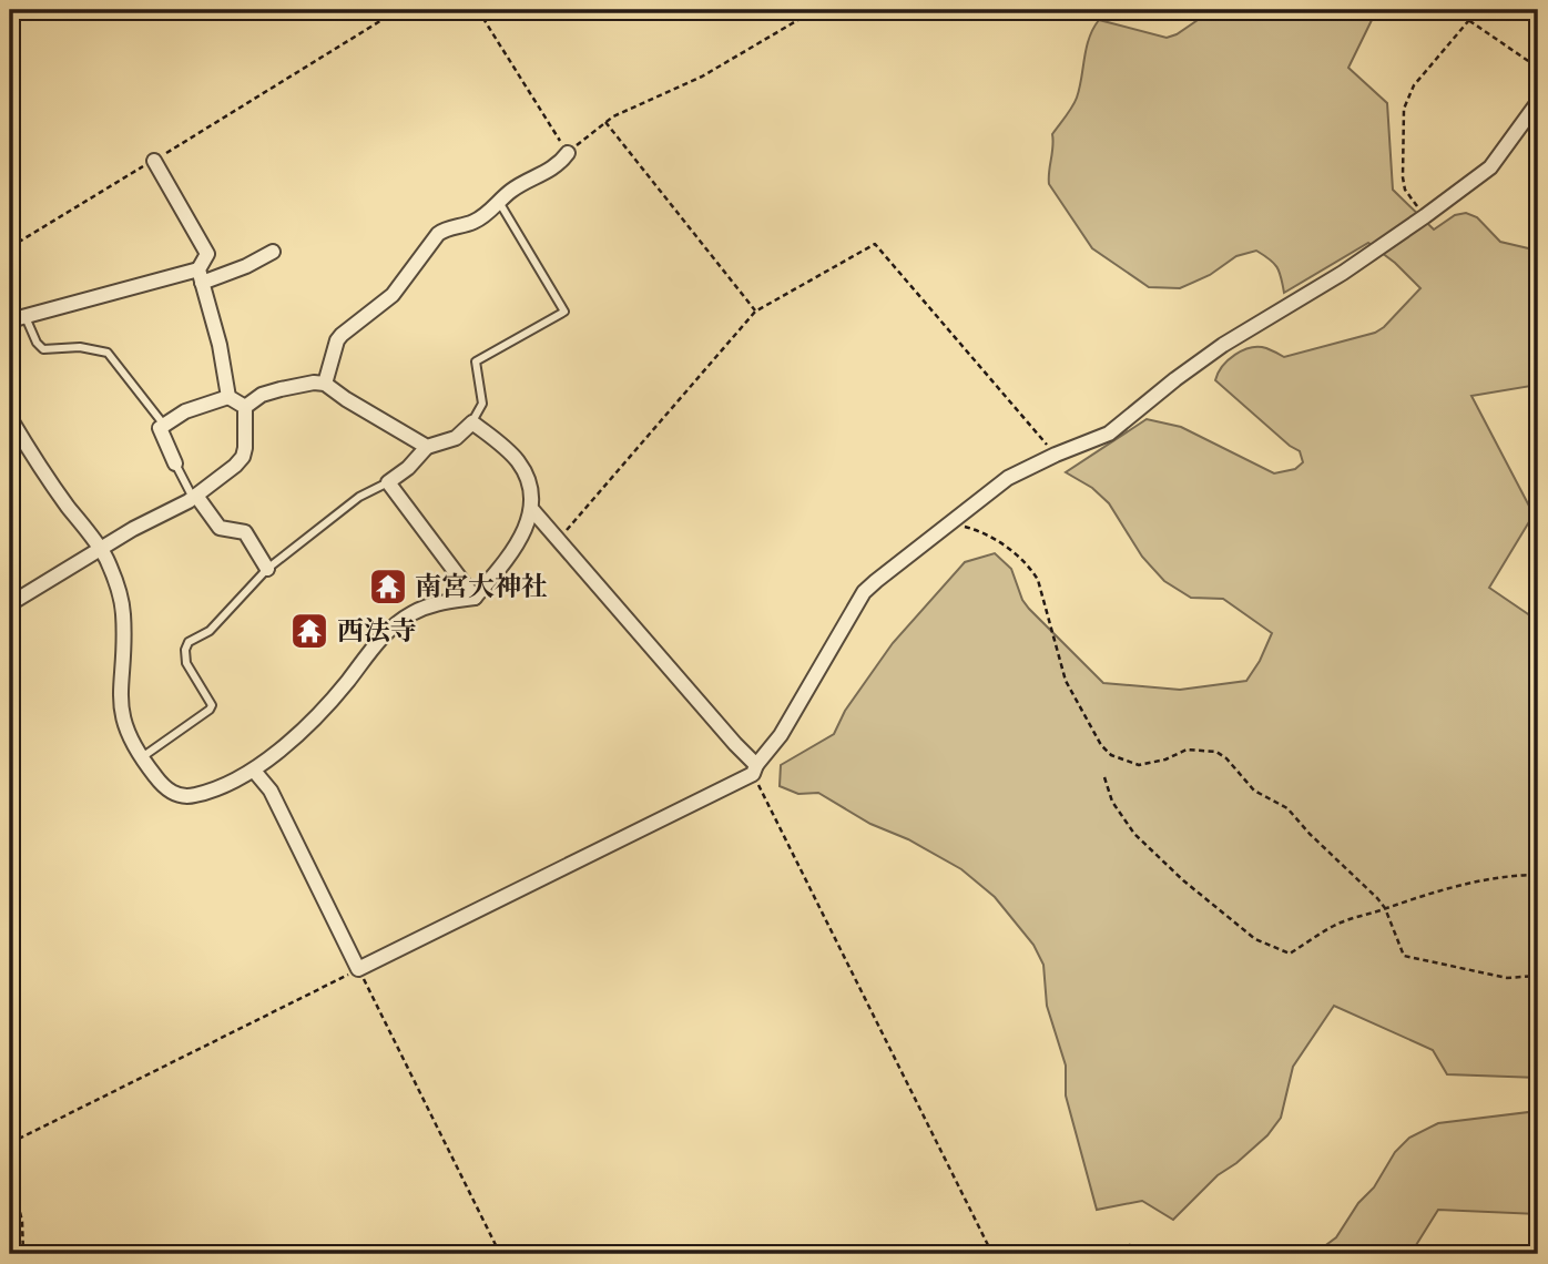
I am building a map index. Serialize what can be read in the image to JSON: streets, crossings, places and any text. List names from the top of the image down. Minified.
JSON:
{"places":{"temple":["南宮大神社","西法寺"]}}
